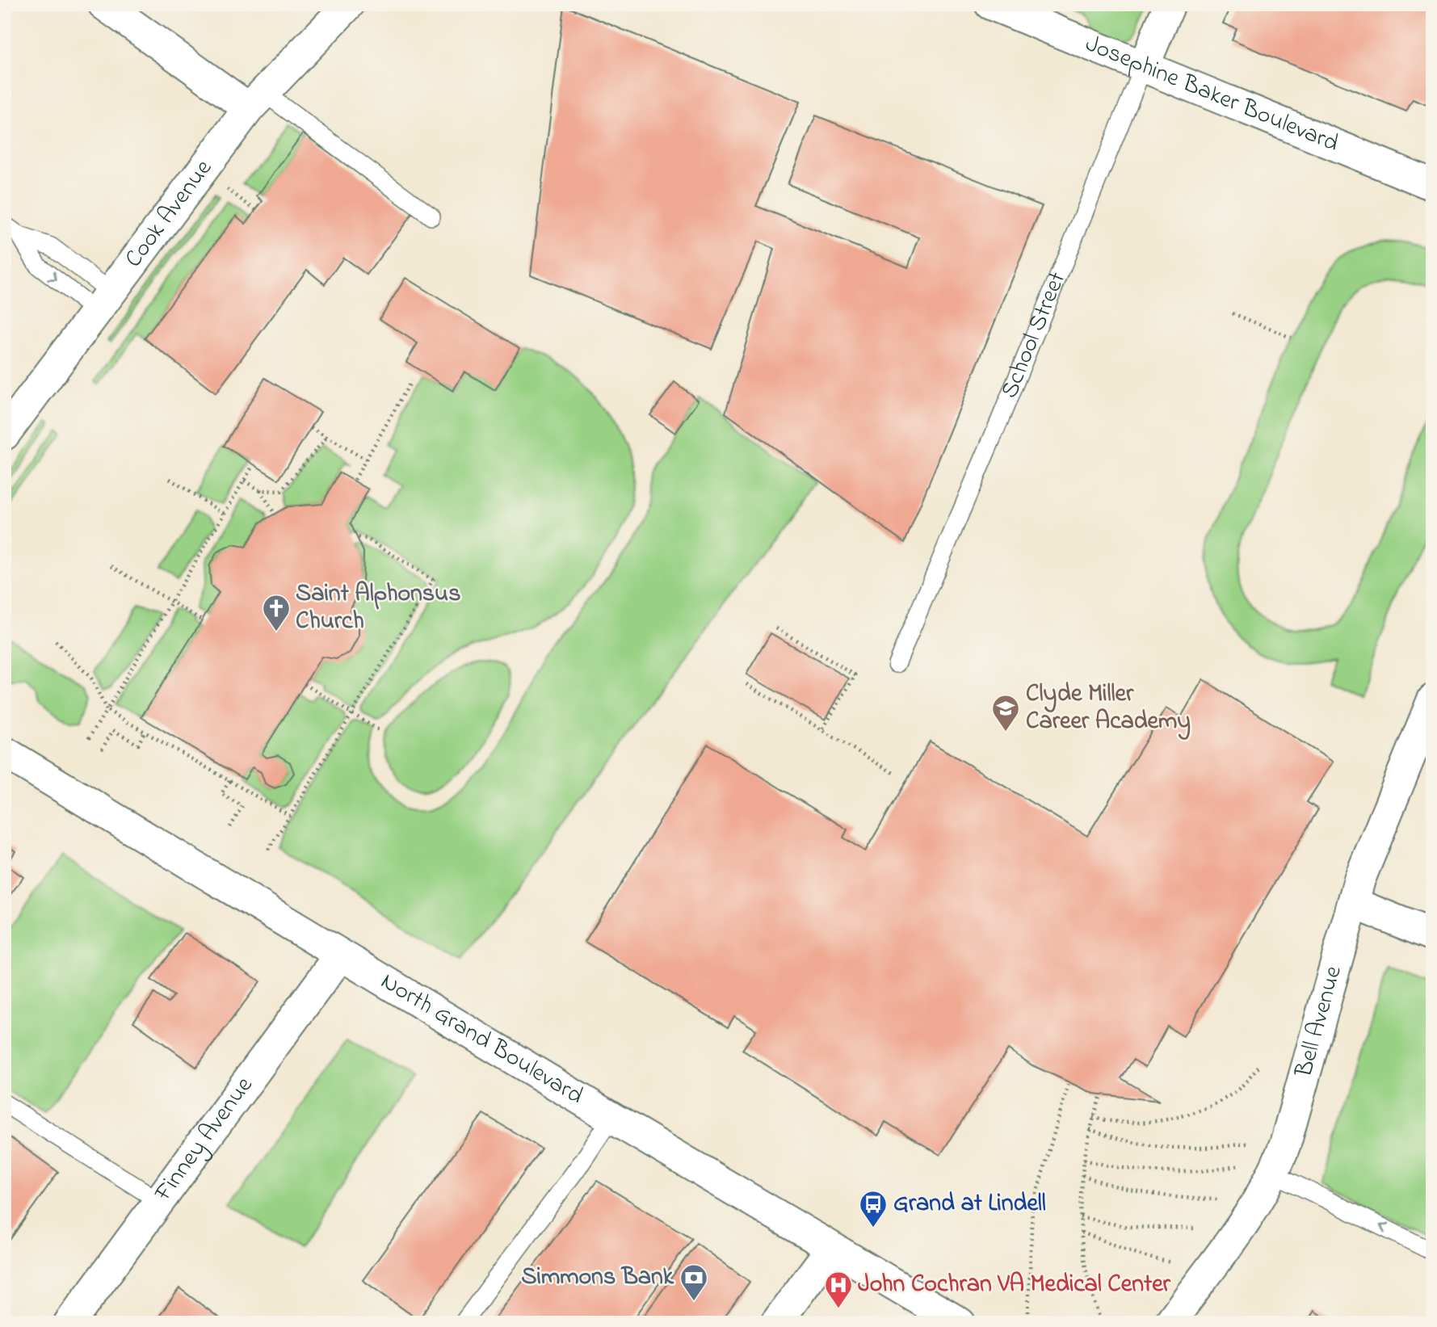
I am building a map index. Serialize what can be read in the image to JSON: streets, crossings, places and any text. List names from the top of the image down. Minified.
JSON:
{"streets":{"street":["Josephine Baker Boulevard","Cook Avenue","School Street","Bell Avenue","North Grand Boulevard","Finney Avenue"]},"crossings":[["Josephine Baker Boulevard","School Street"],["North Grand Boulevard","Finney Avenue"]],"places":{"church":["Saint Alphonsus Church"],"school or university":["Clyde Miller Career Academy"],"bus stop":["Grand at Lindell"],"bank":["Simmons Bank"],"hospital":["John Cochran VA Medical Center"]}}
